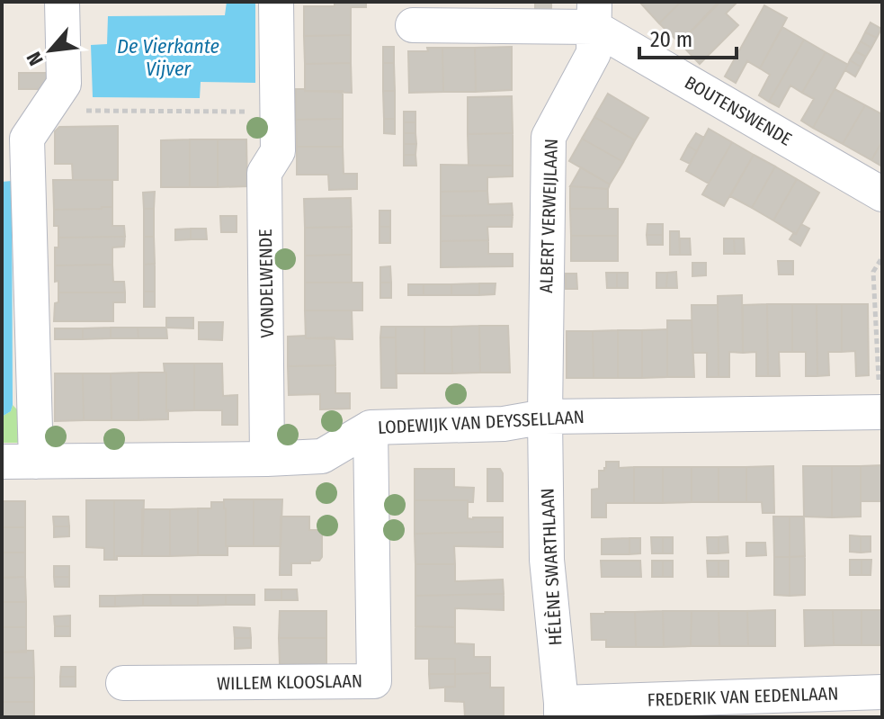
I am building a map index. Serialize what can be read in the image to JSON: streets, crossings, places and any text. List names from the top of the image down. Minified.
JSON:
{"streets":{"street":["BOUTENSWENDE","ALBERT VERWEIJLAAN","VONDELWENDE","LODEWIJK VAN DEYSSELLAAN","HÉLÈNE SWARTHLAAN","WILLEM KLOOSLAAN","FREDERIK VAN EEDENLAAN"]},"crossings":[["BOUTENSWENDE","ALBERT VERWEIJLAAN"],["ALBERT VERWEIJLAAN","LODEWIJK VAN DEYSSELLAAN"],["ALBERT VERWEIJLAAN","HÉLÈNE SWARTHLAAN"],["VONDELWENDE","LODEWIJK VAN DEYSSELLAAN"],["LODEWIJK VAN DEYSSELLAAN","HÉLÈNE SWARTHLAAN"],["LODEWIJK VAN DEYSSELLAAN","WILLEM KLOOSLAAN"],["HÉLÈNE SWARTHLAAN","FREDERIK VAN EEDENLAAN"]],"water":["De Vierkante Vijver"],"scale_bar":"20 m","north":"bottom left"}
